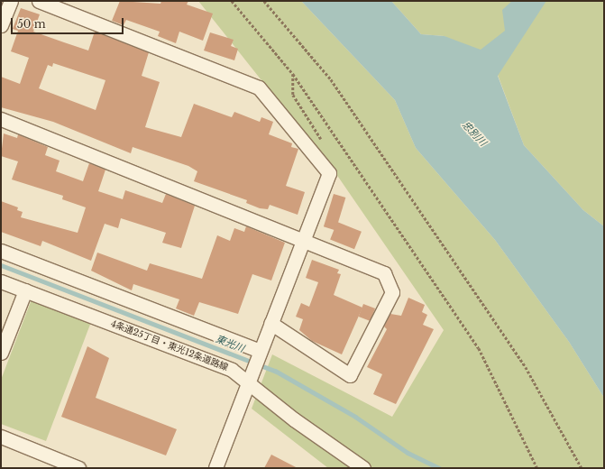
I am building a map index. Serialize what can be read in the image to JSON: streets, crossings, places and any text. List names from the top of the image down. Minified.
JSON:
{"streets":{"street":["4条通25丁目・東光12条道路線"]},"water":["忠別川","東光川"],"scale_bar":"50 m"}
